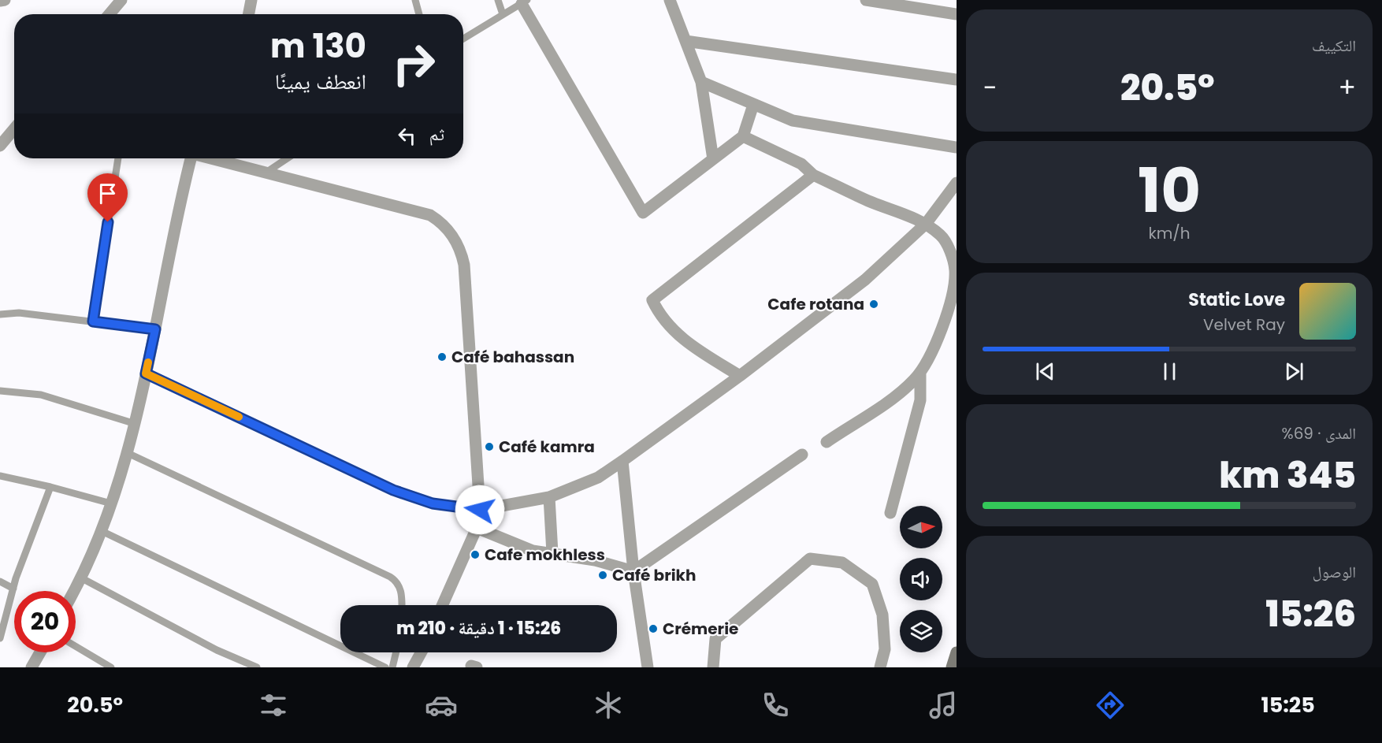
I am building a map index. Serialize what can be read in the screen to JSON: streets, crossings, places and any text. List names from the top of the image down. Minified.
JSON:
{"places":["Cafe rotana","Café bahassan","Café kamra","Cafe mokhless","Café brikh","Crémerie"],"north":"right","page":{"tile":["التكييف",["10","km/h"],["المدى · 69%","345 km"],["الوصول","15:26"]],"turn":["130 m","انعطف يمينًا"],"heat":["−","20.5°","+"],"then":"ثم","song":["Static Love","Velvet Ray"],"limit":"20","trip":"15:26 · 1 دقيقة · 210 m","tabs":["15:25","20.5°"]}}
